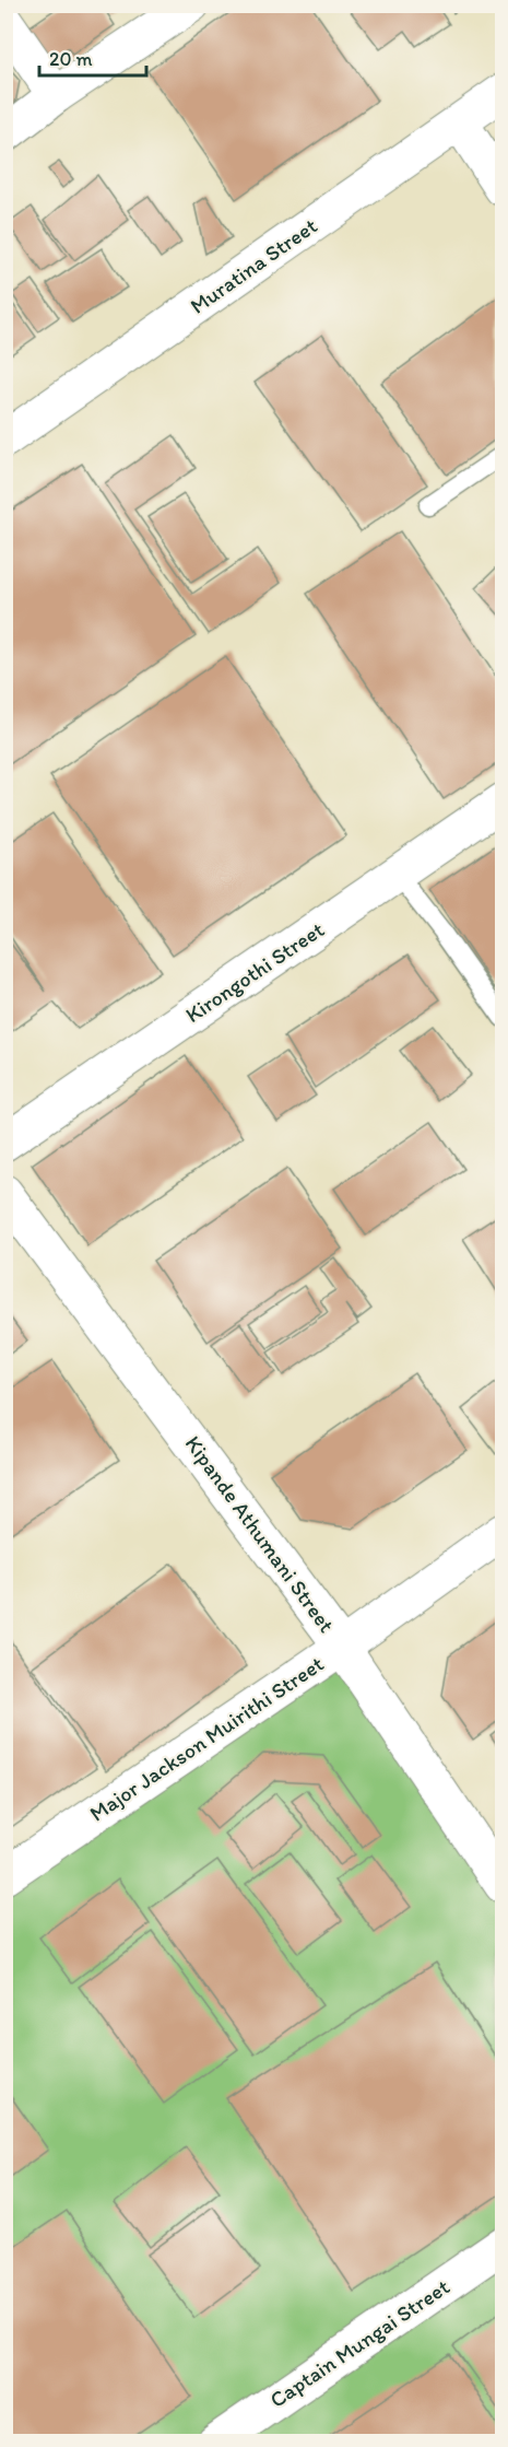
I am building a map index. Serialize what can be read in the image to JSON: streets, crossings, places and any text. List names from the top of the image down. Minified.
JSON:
{"streets":{"street":["Muratina Street","Kirongothi Street","Kipande Athumani Street","Major Jackson Muirithi Street","Captain Mungai Street"]},"crossings":[["Kipande Athumani Street","Major Jackson Muirithi Street"]],"scale_bar":"20 m"}
